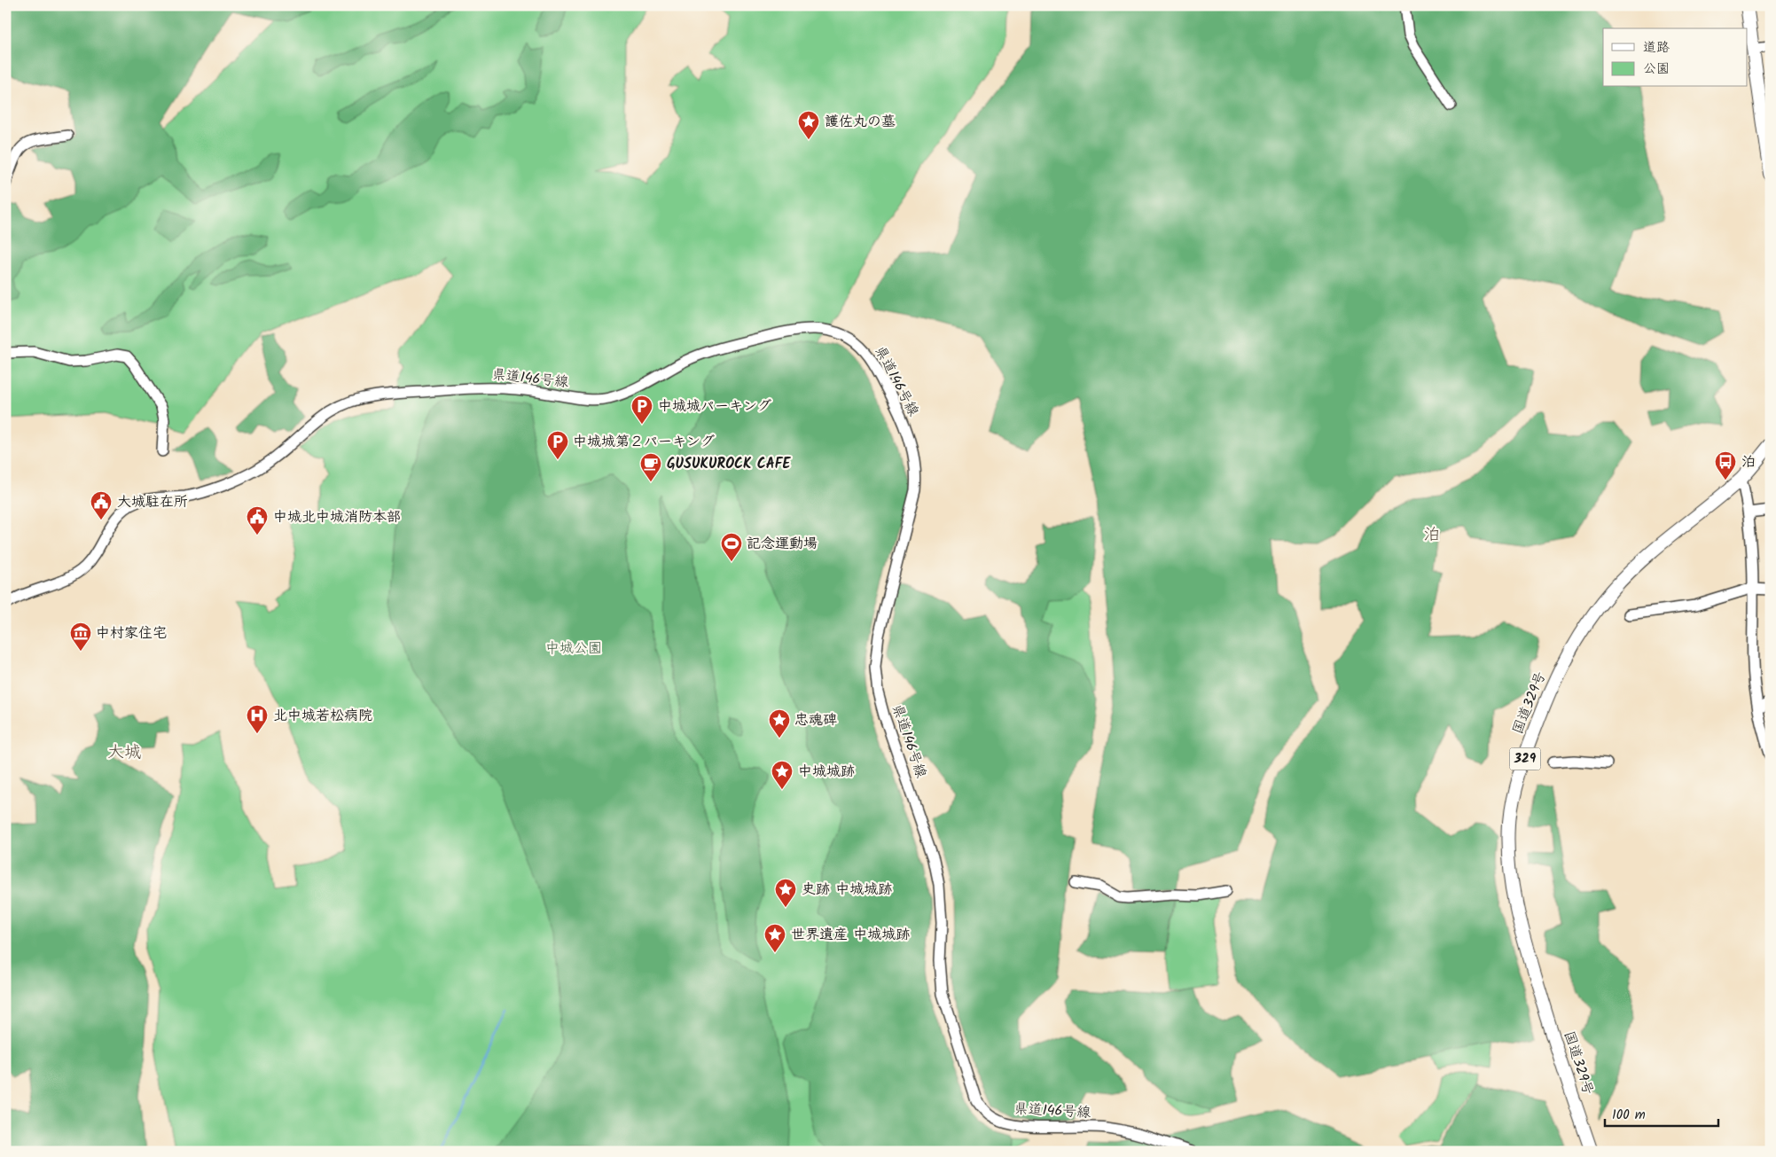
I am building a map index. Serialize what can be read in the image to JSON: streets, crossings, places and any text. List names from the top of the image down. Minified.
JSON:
{"streets":{"highway":["国道329号","329"],"main road":["県道146号線"]},"districts":["泊","大城"],"parks":["中城公園"],"places":{"place":["護佐丸の墓","忠魂碑","中城城跡","史跡 中城城跡","世界遺産 中城城跡"],"parking":["中城城パーキング","中城城第２パーキング"],"bus stop":["泊"],"cafe":["GUSUKUROCK CAFE"],"public building":["大城駐在所","中城北中城消防本部"],"sports":["記念運動場"],"museum":["中村家住宅"],"hospital":["北中城若松病院"]},"legend":["道路","公園"],"scale_bar":"100 m"}
